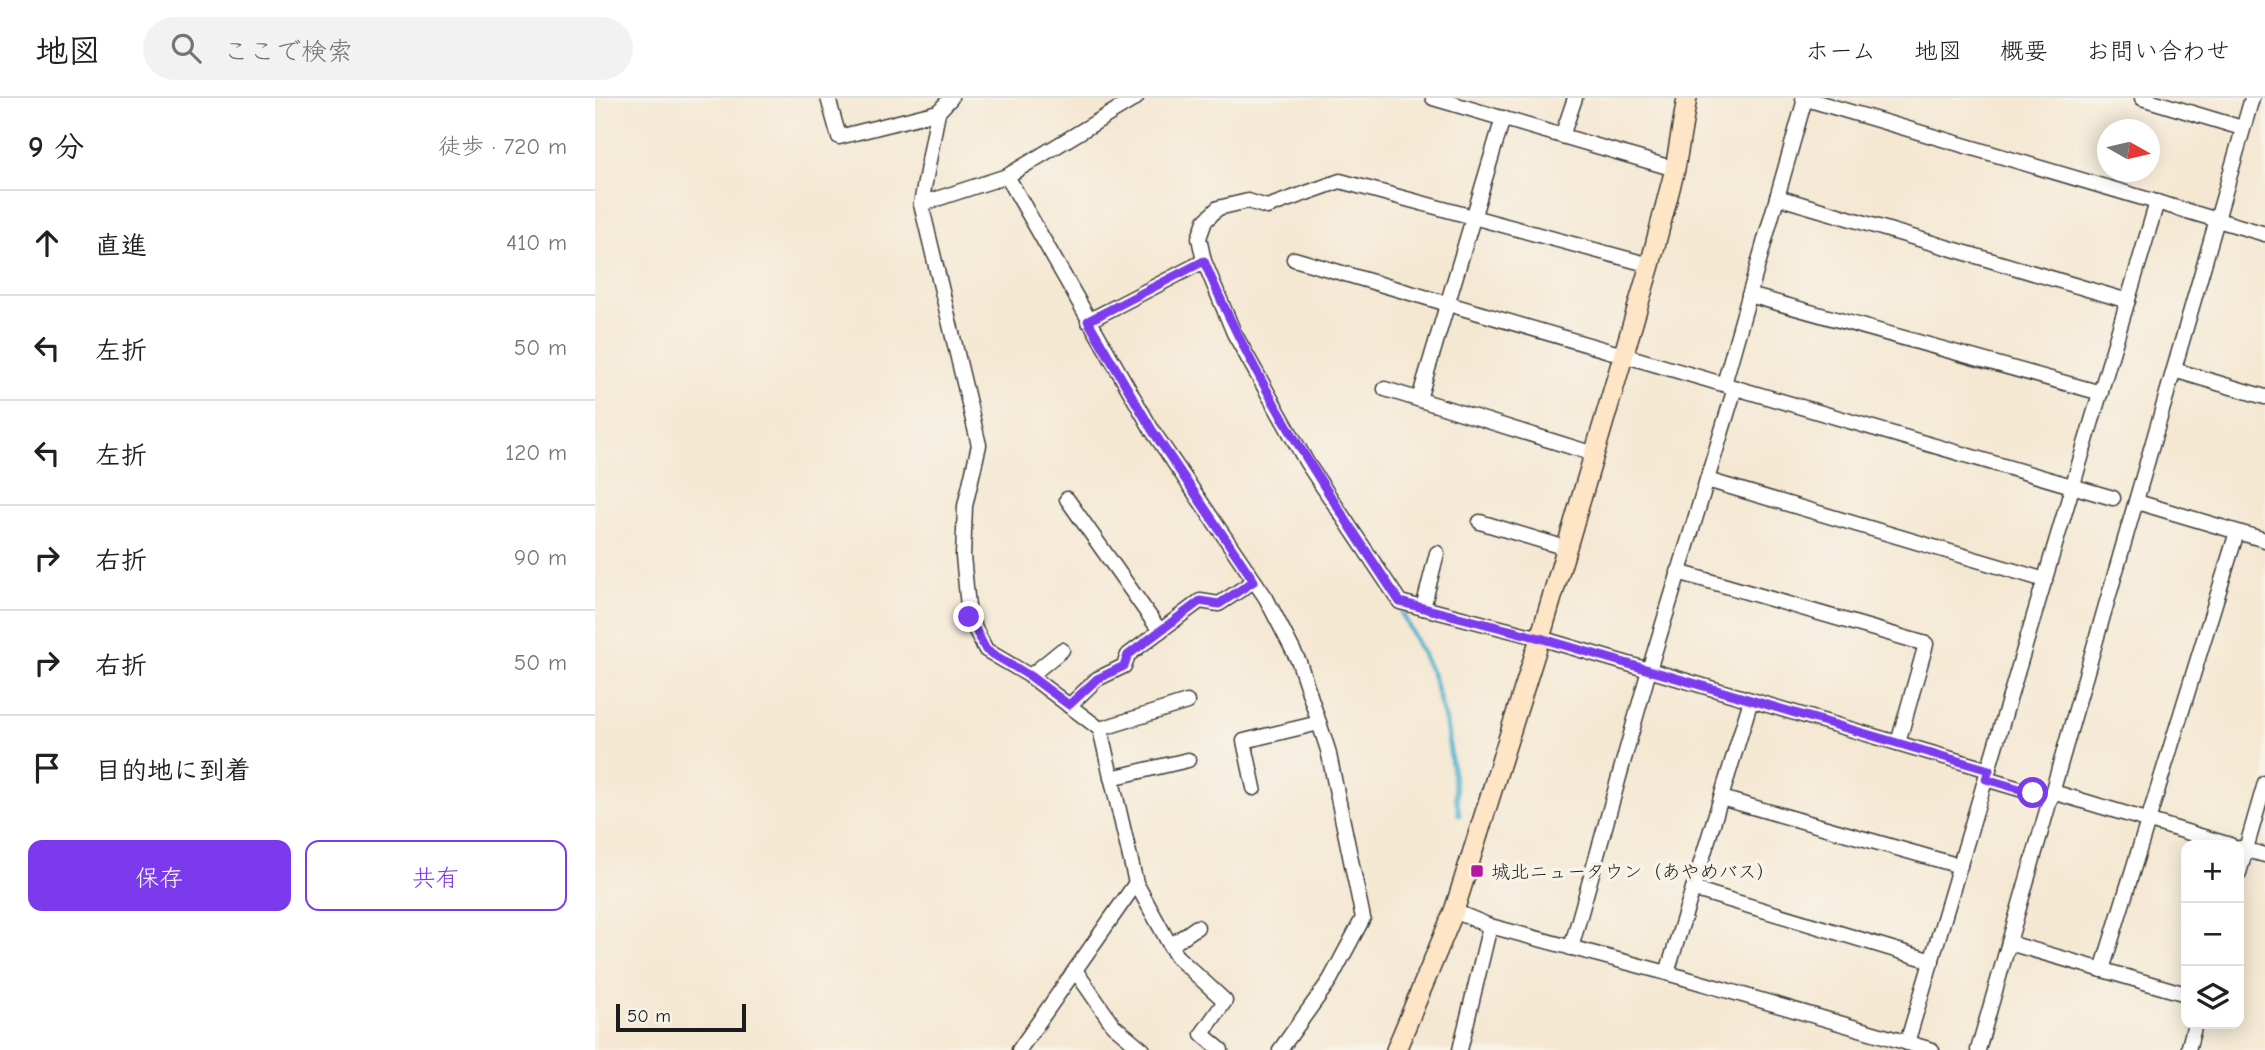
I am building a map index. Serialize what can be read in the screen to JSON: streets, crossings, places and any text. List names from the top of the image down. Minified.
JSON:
{"places":{"transit":["城北ニュータウン（あやめバス）"]},"scale_bar":"50 m","north":"right","page":{"header":"地図","search":"ここで検索","nav":["ホーム","地図","概要","お問い合わせ"],"heading":["9 分","徒歩 · 720 m"],"list":[["直進","410 m"],["左折","50 m"],["左折","120 m"],["右折","90 m"],["右折","50 m"],"目的地に到着"],"buttons":["保存","共有"],"map_buttons":["+","−"],"scale":"50 m"}}
